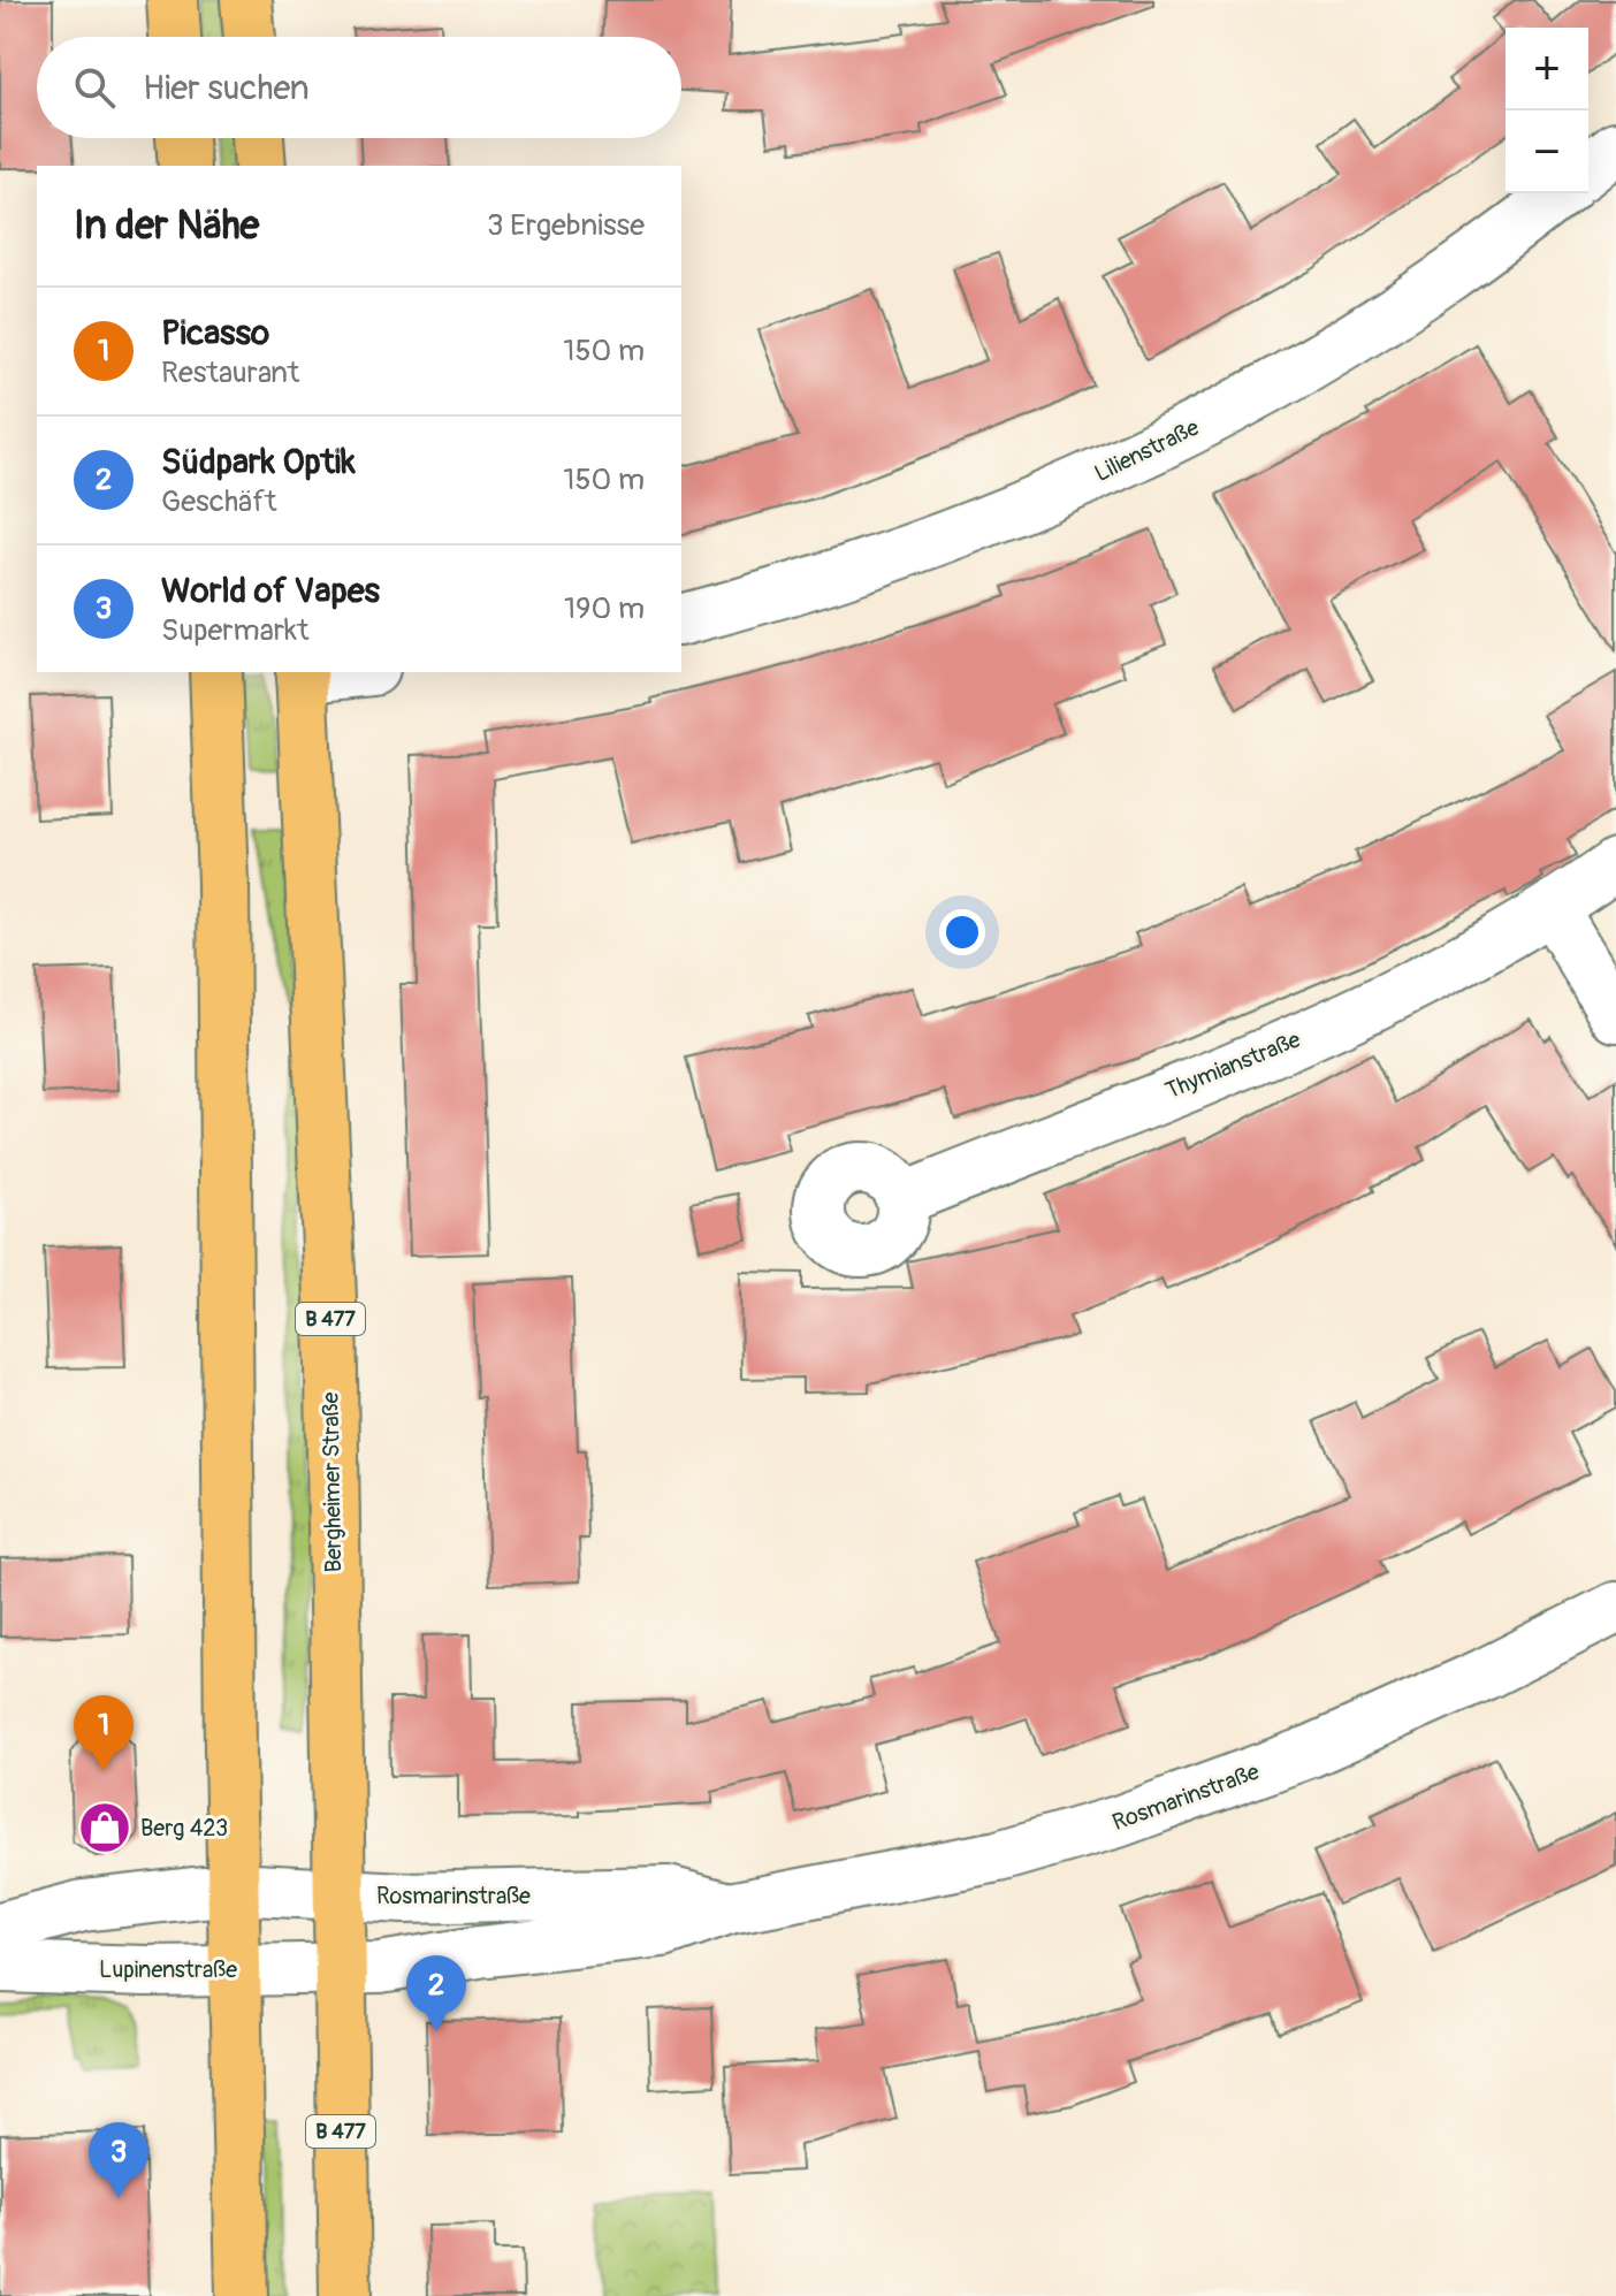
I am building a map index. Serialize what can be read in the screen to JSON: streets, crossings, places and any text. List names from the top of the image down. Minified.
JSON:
{"streets":{"main road":["B 477","Bergheimer Straße"],"street":["Lilienstraße","Thymianstraße","Rosmarinstraße","Lupinenstraße"]},"crossings":[["Bergheimer Straße","Rosmarinstraße"],["Bergheimer Straße","Lupinenstraße"],["Rosmarinstraße","Lupinenstraße"]],"places":{"shop":["Berg 423"]},"page":{"map_buttons":["+","−"],"search":"Hier suchen","heading":["In der Nähe","3 Ergebnisse"],"list":[{"mark":"1","name":"Picasso","note":"Restaurant","value":"150 m"},{"mark":"2","name":"Südpark Optik","note":"Geschäft","value":"150 m"},{"mark":"3","name":"World of Vapes","note":"Supermarkt","value":"190 m"}],"pins":["1","2","3"]}}
